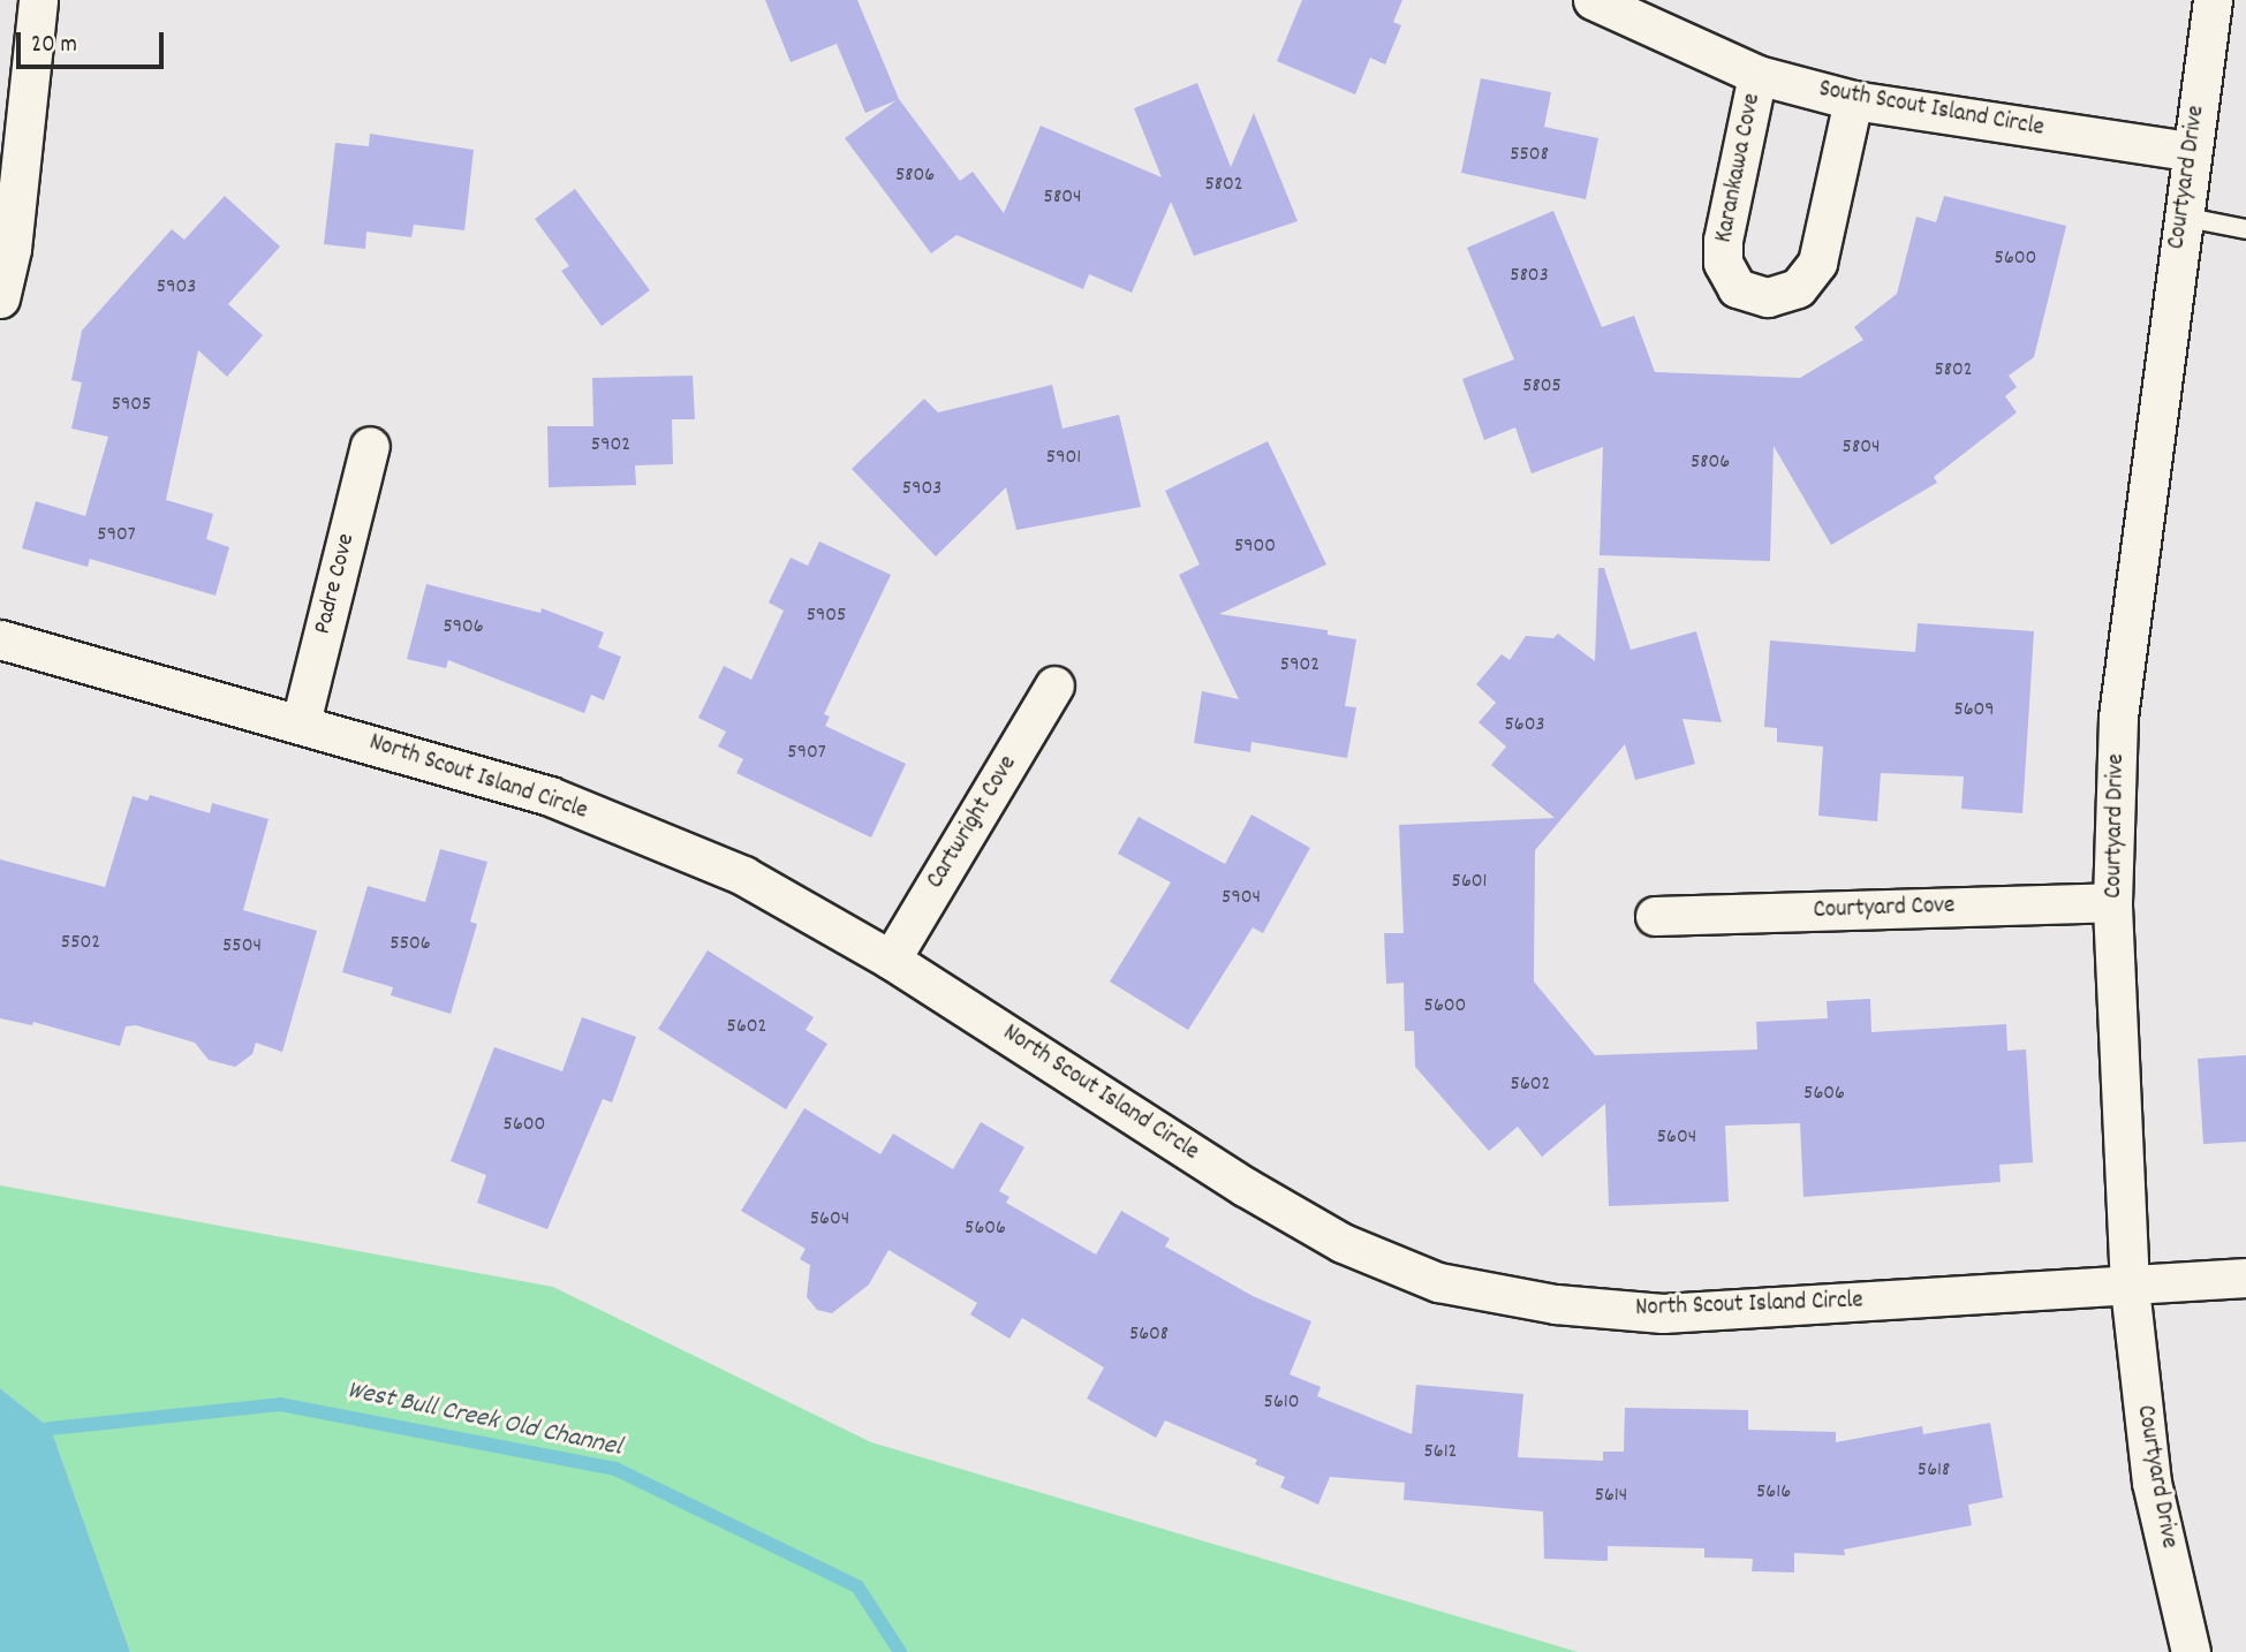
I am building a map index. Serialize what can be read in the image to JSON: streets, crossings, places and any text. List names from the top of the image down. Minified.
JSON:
{"streets":{"street":["South Scout Island Circle","Karankawa Cove","Courtyard Drive","Padre Cove","North Scout Island Circle","Cartwright Cove","Courtyard Cove"]},"crossings":[["South Scout Island Circle","Karankawa Cove"],["South Scout Island Circle","Courtyard Drive"],["Courtyard Drive","North Scout Island Circle"],["Courtyard Drive","Courtyard Cove"],["Padre Cove","North Scout Island Circle"],["North Scout Island Circle","Cartwright Cove"]],"water":["West Bull Creek Old Channel"],"house_numbers":["5508","5806","5802","5804","5600","5803","5903","5802","5805","5905","5902","5804","5901","5806","5903","5907","5900","5905","5906","5902","5609","5603","5907","5601","5904","5502","5506","5504","5600","5602","5602","5606","5600","5604","5604","5606","5608","5610","5612","5618","5616","5614"],"scale_bar":"20 m"}
